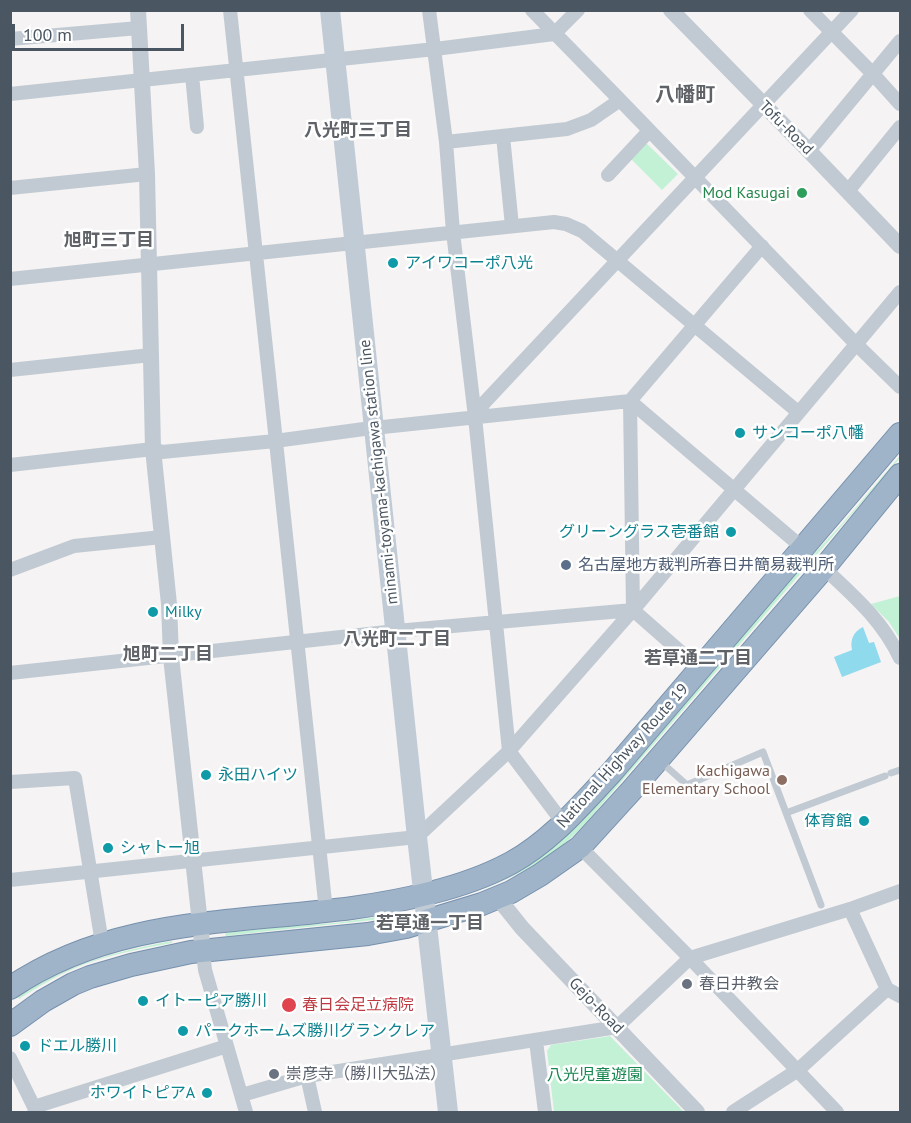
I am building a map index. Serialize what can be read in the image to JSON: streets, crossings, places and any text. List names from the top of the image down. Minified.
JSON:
{"streets":{"highway":["National Highway Route 19"],"main road":["minami-toyama-kachigawa station line"],"street":["Tofu-Road","Gejo-Road"]},"crossings":[["minami-toyama-kachigawa station line","National Highway Route 19"],["National Highway Route 19","Gejo-Road"]],"districts":["八幡町","八光町三丁目","旭町三丁目","八光町二丁目","旭町二丁目","若草通二丁目","若草通一丁目"],"parks":["八光児童遊園"],"places":["Mod Kasugai","アイワコーポ八光","サンコーポ八幡","グリーングラス壱番館","名古屋地方裁判所春日井簡易裁判所","Milky","永田ハイツ","Kachigawa Elementary School","体育館","シャトー旭","春日井教会","イトーピア勝川","春日会足立病院","パークホームズ勝川グランクレア","ドエル勝川","崇彦寺（勝川大弘法）","ホワイトピアA"],"scale_bar":"100 m"}
